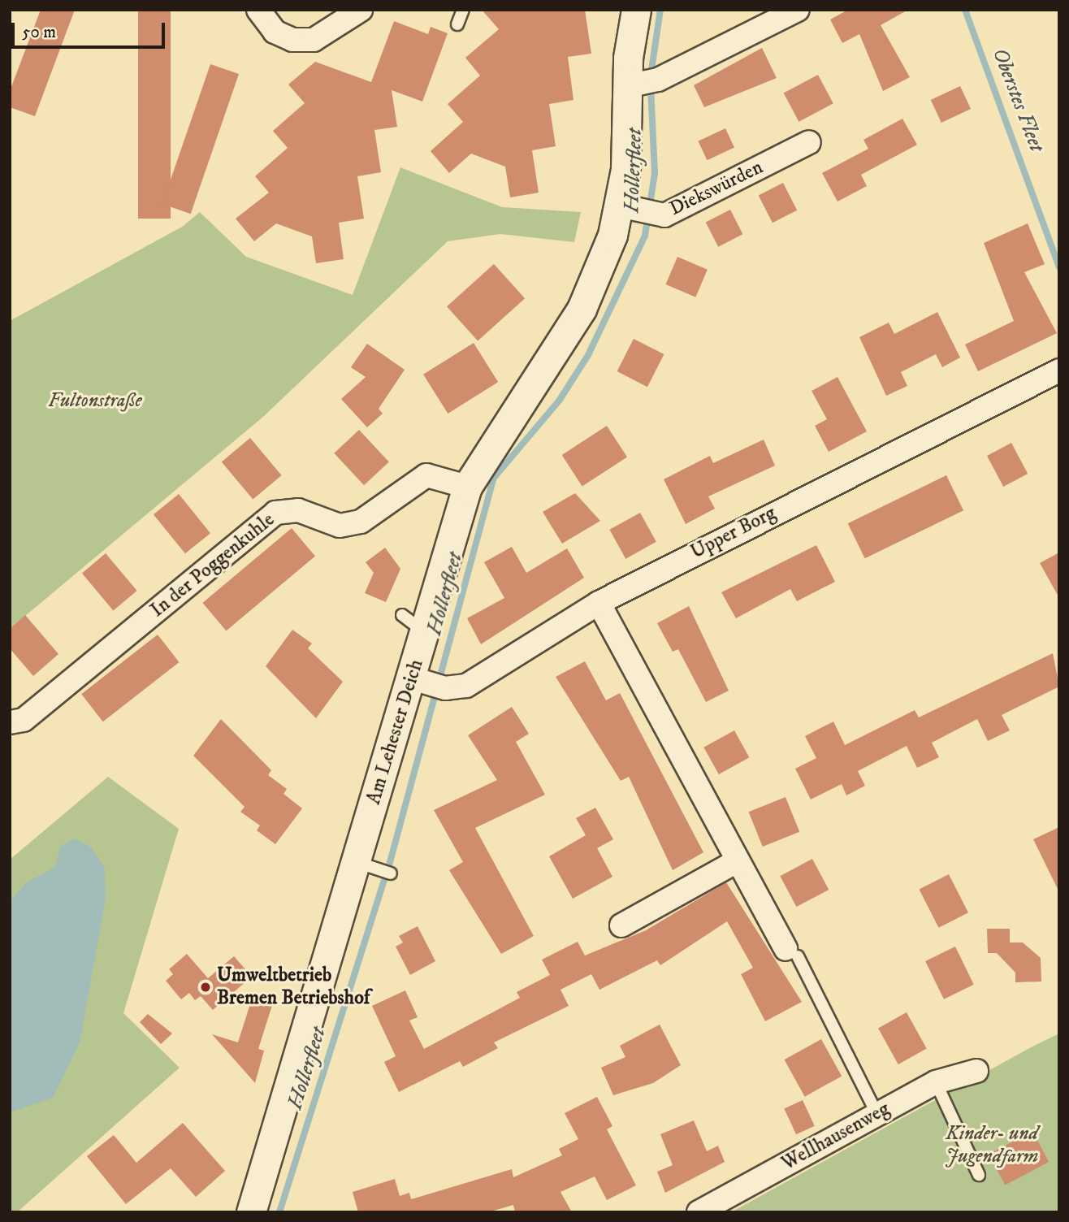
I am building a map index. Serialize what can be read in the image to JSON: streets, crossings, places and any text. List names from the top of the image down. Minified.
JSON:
{"streets":{"street":["Diekswürden","Upper Borg","In der Poggenkuhle","Am Lehester Deich","Wellhausenweg"]},"crossings":[["Diekswürden","Am Lehester Deich"],["Upper Borg","Am Lehester Deich"],["In der Poggenkuhle","Am Lehester Deich"]],"water":["Oberstes Fleet","Hollerfleet"],"parks":["Fultonstraße","Kinder- und Jugendfarm"],"places":["Umweltbetrieb Bremen Betriebshof"],"scale_bar":"50 m"}
